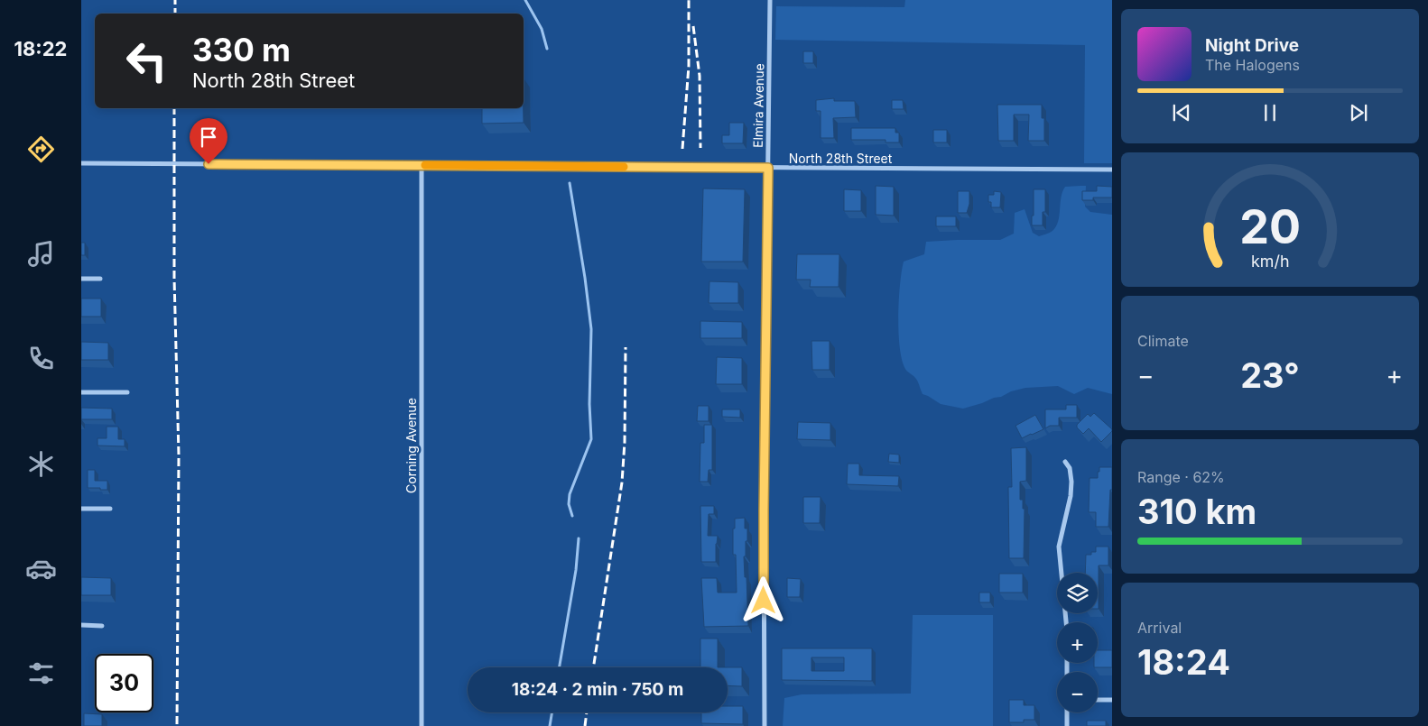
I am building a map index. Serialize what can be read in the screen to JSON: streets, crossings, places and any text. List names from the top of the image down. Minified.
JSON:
{"streets":{"street":["Elmira Avenue","North 28th Street","Corning Avenue"]},"crossings":[["Elmira Avenue","North 28th Street"],["North 28th Street","Corning Avenue"]],"page":{"tabs":"18:22","turn":["330 m","North 28th Street"],"song":["Night Drive","The Halogens"],"tile":["Climate",["Range · 62%","310 km"],["Arrival","18:24"]],"heat":["−","23°","+"],"map_buttons":["+","−"],"limit":"30","trip":"18:24 · 2 min · 750 m","gauge":["20","km/h"]}}
